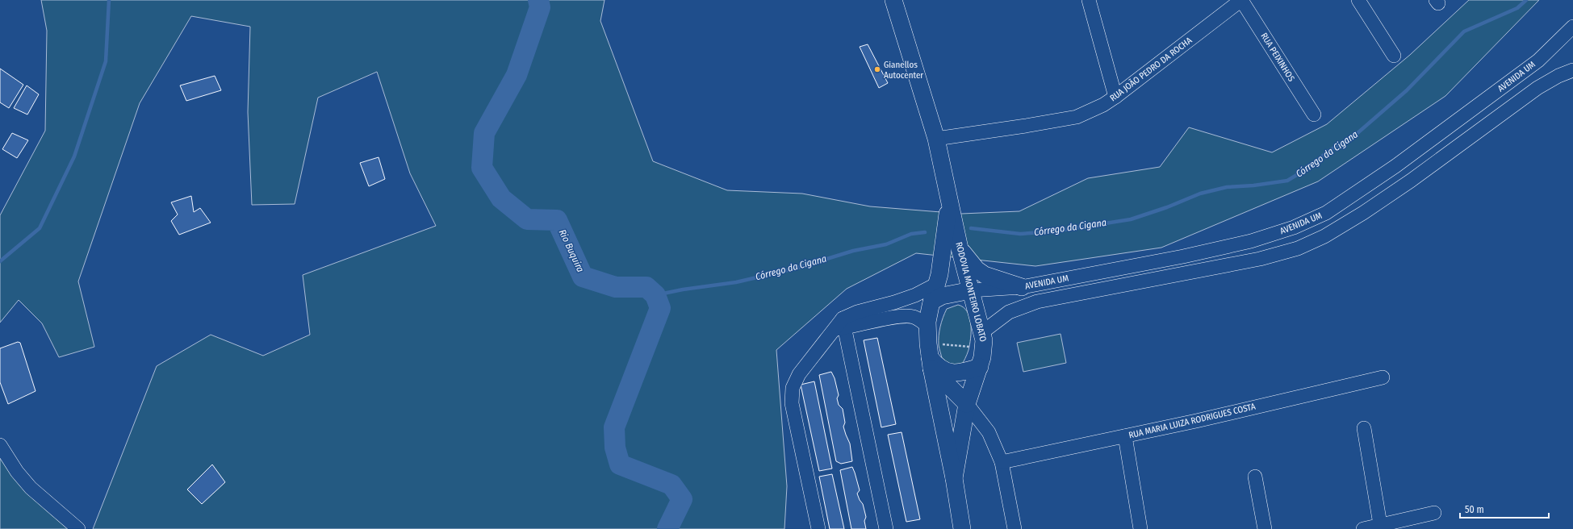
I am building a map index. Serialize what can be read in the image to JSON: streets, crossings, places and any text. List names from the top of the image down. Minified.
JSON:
{"streets":{"main road":["RODOVIA MONTEIRO LOBATO"],"street":["RUA PEIXINHOS","RUA JOÃO PEDRO DA ROCHA","AVENIDA UM","RUA MARIA LUIZA RODRIGUES COSTA"]},"crossings":[["RUA PEIXINHOS","RUA JOÃO PEDRO DA ROCHA"],["RUA JOÃO PEDRO DA ROCHA","RODOVIA MONTEIRO LOBATO"],["AVENIDA UM","RODOVIA MONTEIRO LOBATO"]],"water":["Córrego da Cigana","Rio Buquira"],"places":["Gianellos Autocenter"],"scale_bar":"50 m"}
